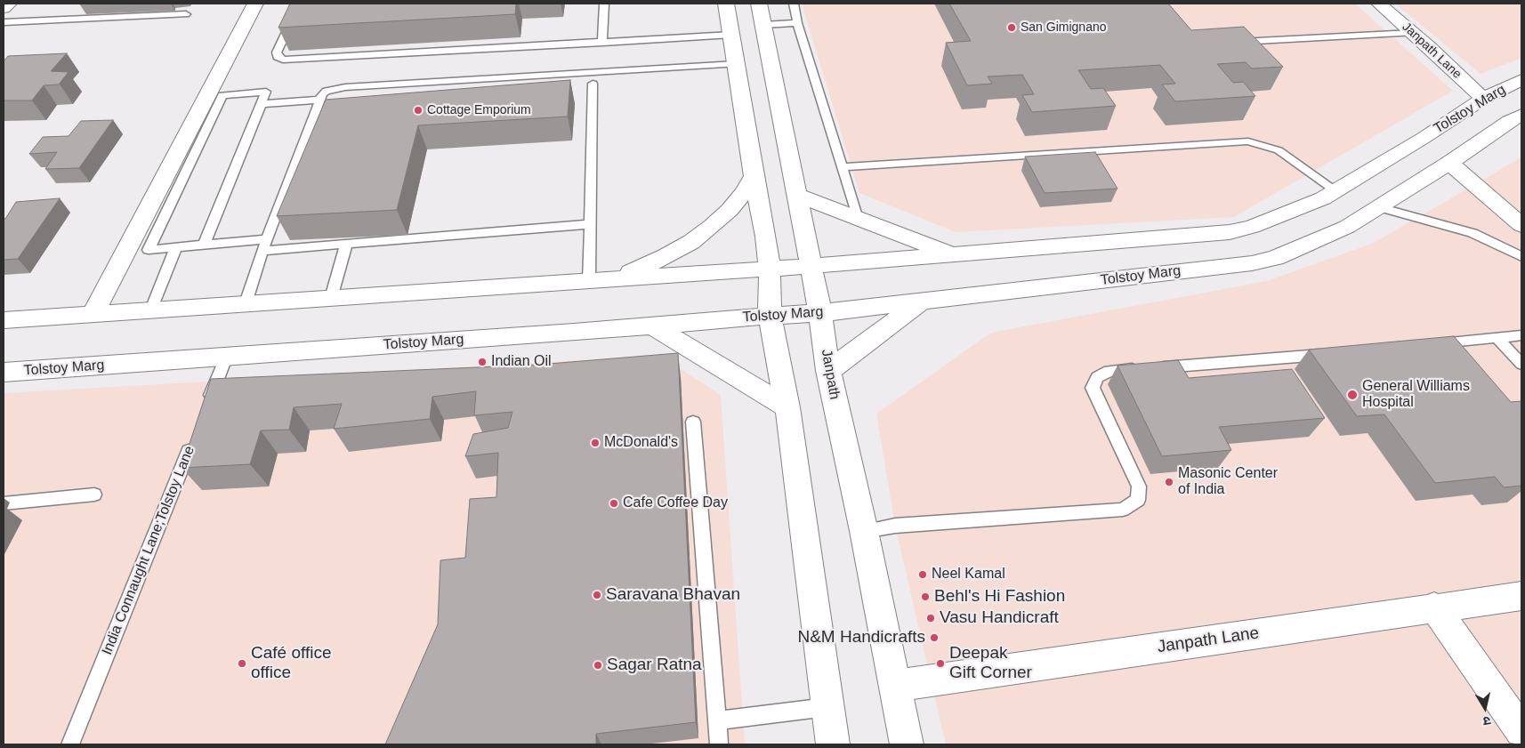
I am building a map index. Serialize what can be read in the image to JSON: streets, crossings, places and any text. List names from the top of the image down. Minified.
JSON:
{"streets":{"main road":["Janpath Lane","Tolstoy Marg","Janpath"],"lane":["India Connaught Lane;Tolstoy Lane"]},"crossings":[["Janpath Lane","Tolstoy Marg"],["Janpath Lane","Janpath"],["Tolstoy Marg","Janpath"]],"places":["San Gimignano","Cottage Emporium","Indian Oil","General Williams Hospital","McDonald's","Masonic Center of India","Cafe Coffee Day","Neel Kamal","Saravana Bhavan","Behl's Hi Fashion","Vasu Handicraft","N&M Handicrafts","Café office office","Deepak Gift Corner","Sagar Ratna"],"north":"bottom"}
